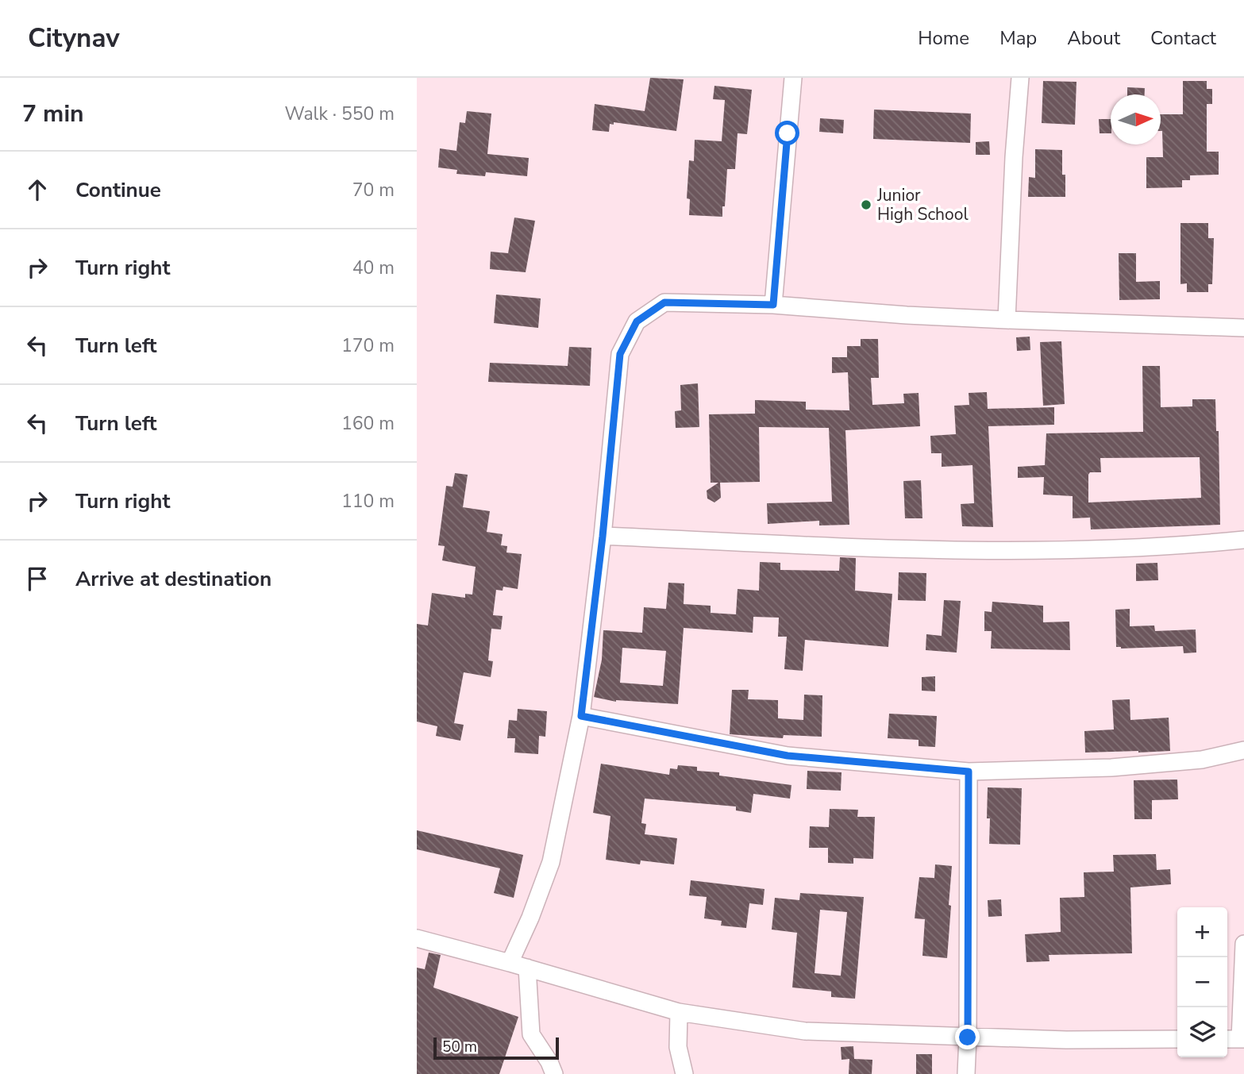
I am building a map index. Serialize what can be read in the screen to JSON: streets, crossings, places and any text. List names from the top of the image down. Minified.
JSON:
{"places":["Junior High School"],"scale_bar":"50 m","north":"right","page":{"header":"Citynav","nav":["Home","Map","About","Contact"],"heading":["7 min","Walk · 550 m"],"list":[["Continue","70 m"],["Turn right","40 m"],["Turn left","170 m"],["Turn left","160 m"],["Turn right","110 m"],"Arrive at destination"],"map_buttons":["+","−"],"scale":"50 m"}}
